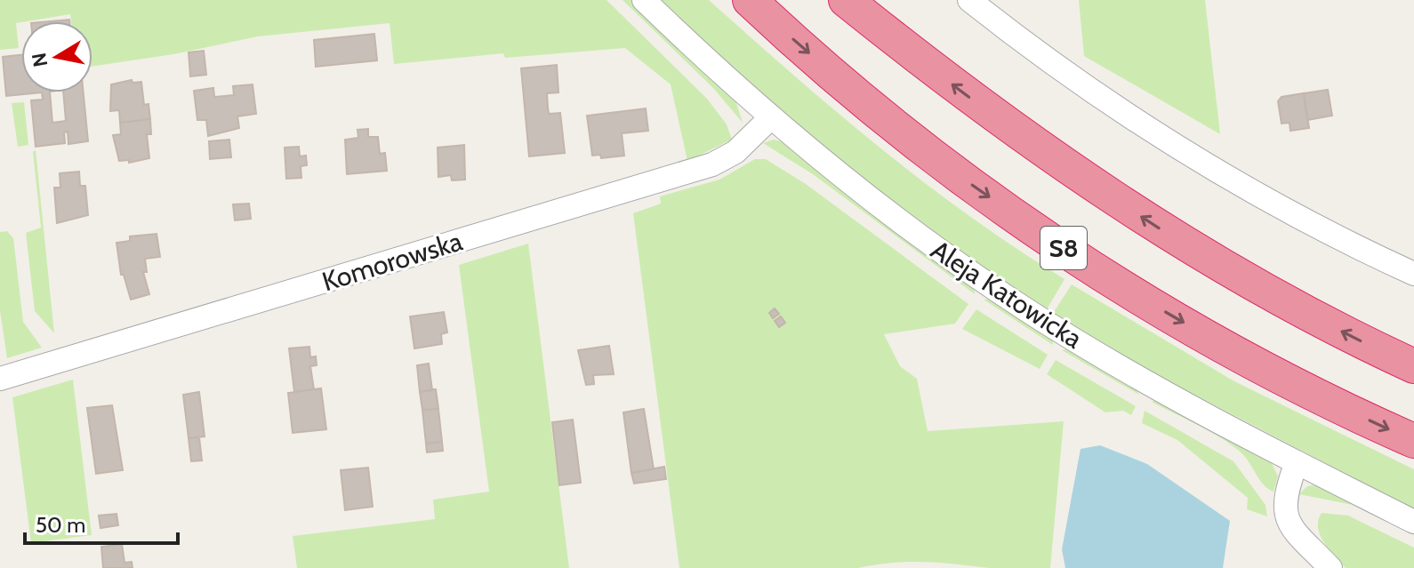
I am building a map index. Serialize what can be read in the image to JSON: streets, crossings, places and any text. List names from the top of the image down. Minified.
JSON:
{"streets":{"highway":["S8"],"street":["Komorowska","Aleja Katowicka"]},"crossings":[["Komorowska","Aleja Katowicka"]],"scale_bar":"50 m","north":"left"}
